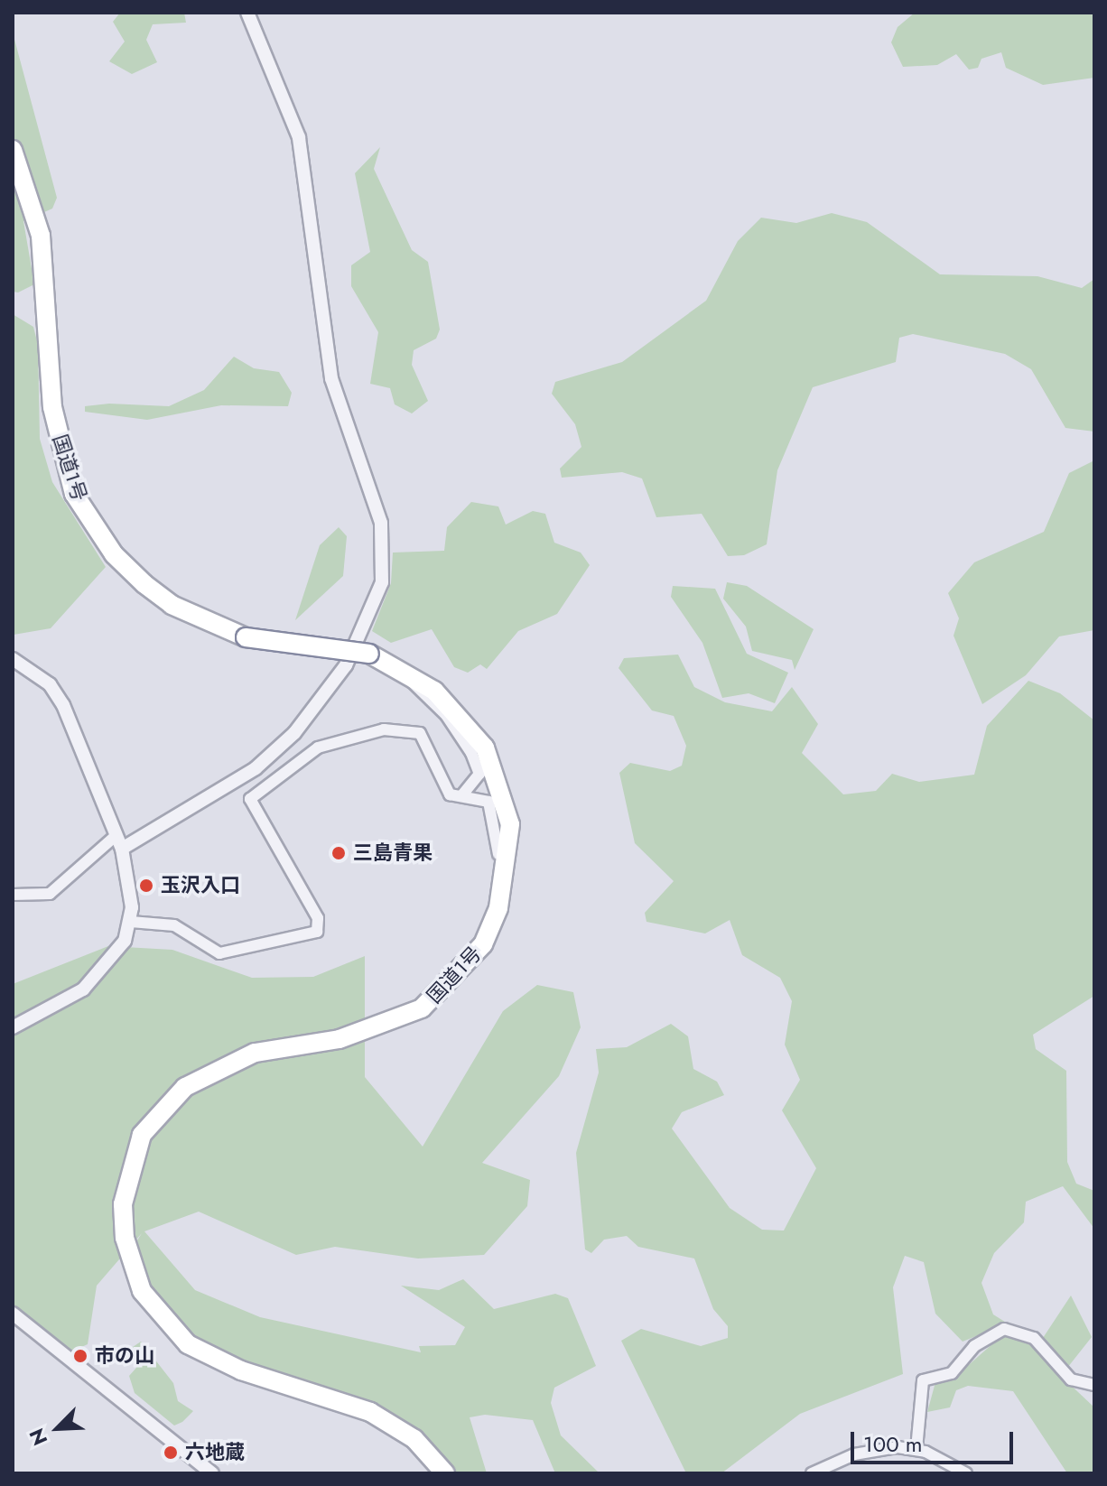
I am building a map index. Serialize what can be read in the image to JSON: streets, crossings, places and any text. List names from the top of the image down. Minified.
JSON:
{"streets":{"highway":["国道1号"]},"places":["三島青果","玉沢入口","市の山","六地蔵"],"scale_bar":"100 m","north":"bottom left"}
